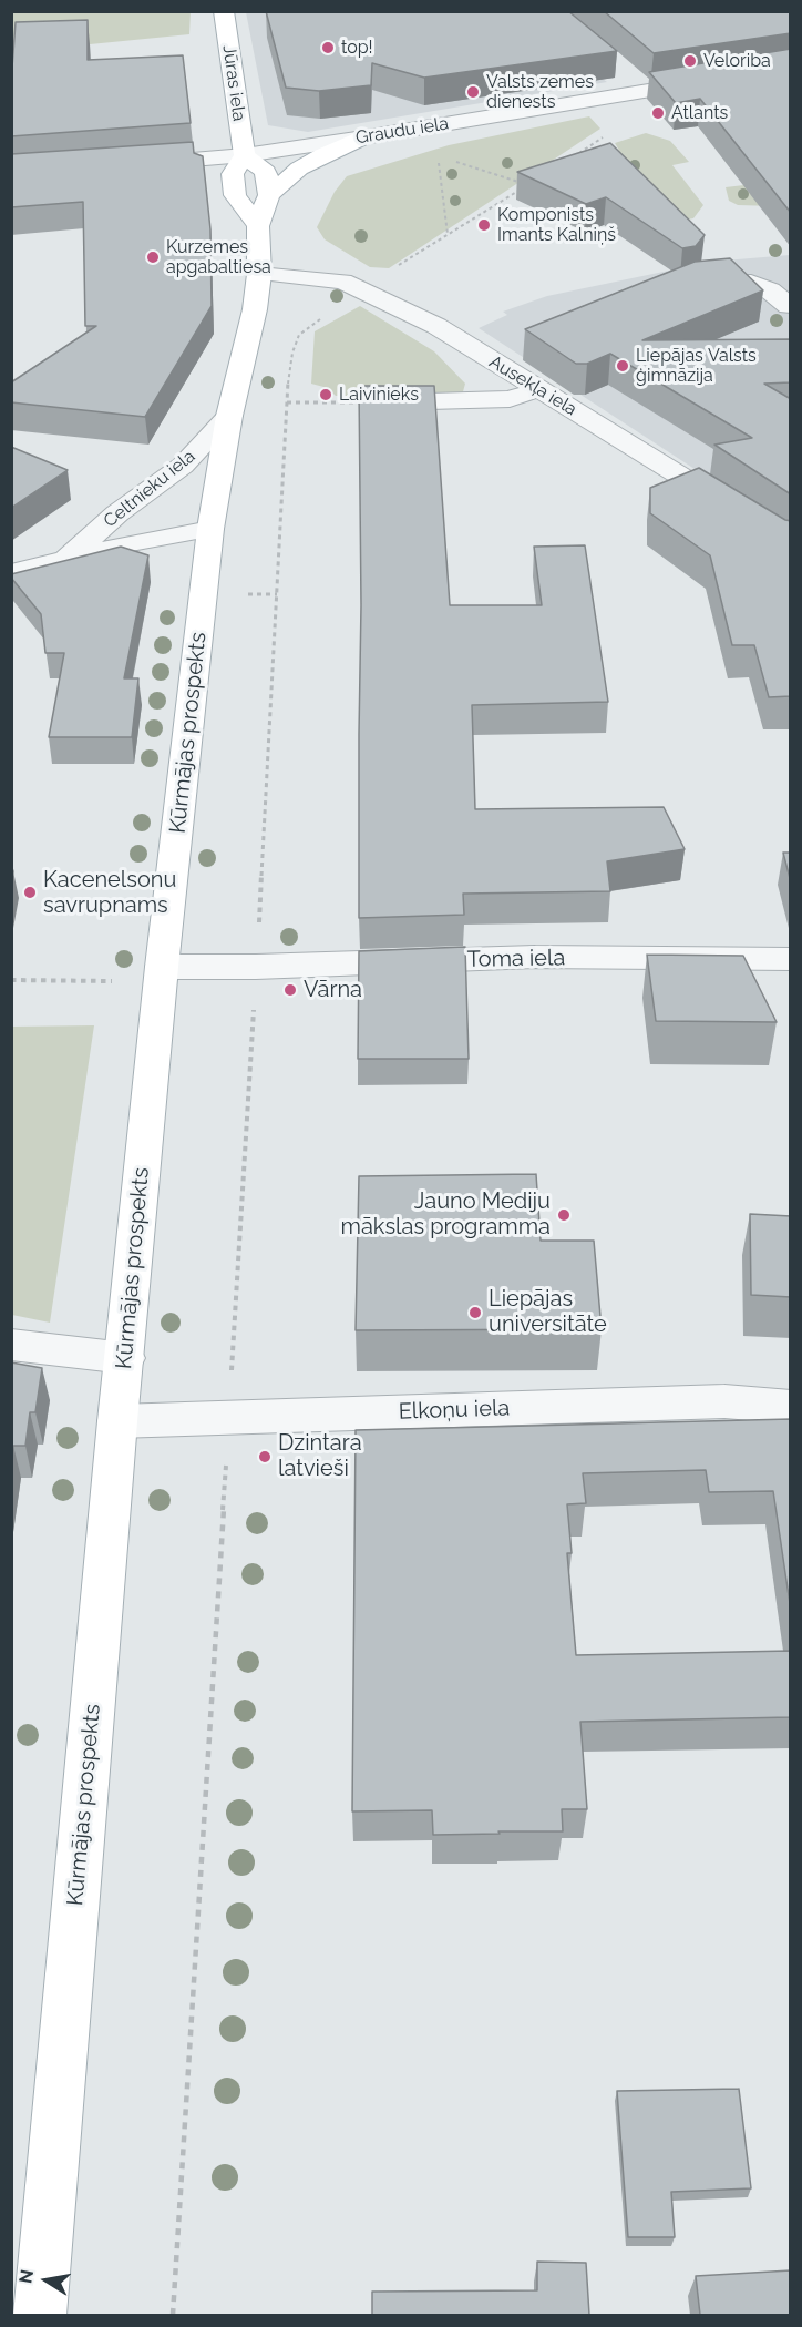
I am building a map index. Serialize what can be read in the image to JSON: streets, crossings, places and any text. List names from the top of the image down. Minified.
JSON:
{"streets":{"main road":["Jūras iela","Kūrmājas prospekts"],"street":["Graudu iela","Ausekļa iela","Celtnieku iela","Toma iela","Elkoņu iela"]},"crossings":[["Jūras iela","Graudu iela"],["Graudu iela","Kūrmājas prospekts"],["Ausekļa iela","Kūrmājas prospekts"],["Celtnieku iela","Kūrmājas prospekts"],["Kūrmājas prospekts","Toma iela"],["Kūrmājas prospekts","Elkoņu iela"]],"places":["top!","Veloriba","Valsts zemes dienests","Atlants","Komponists Imants Kalniņš","Kurzemes apgabaltiesa","Liepājas Valsts ģimnāzija","Laivinieks","Kacenelsonu savrupnams","Vārna","Jauno Mediju mākslas programma","Liepājas universitāte","Dzintara latvieši"],"north":"left"}
